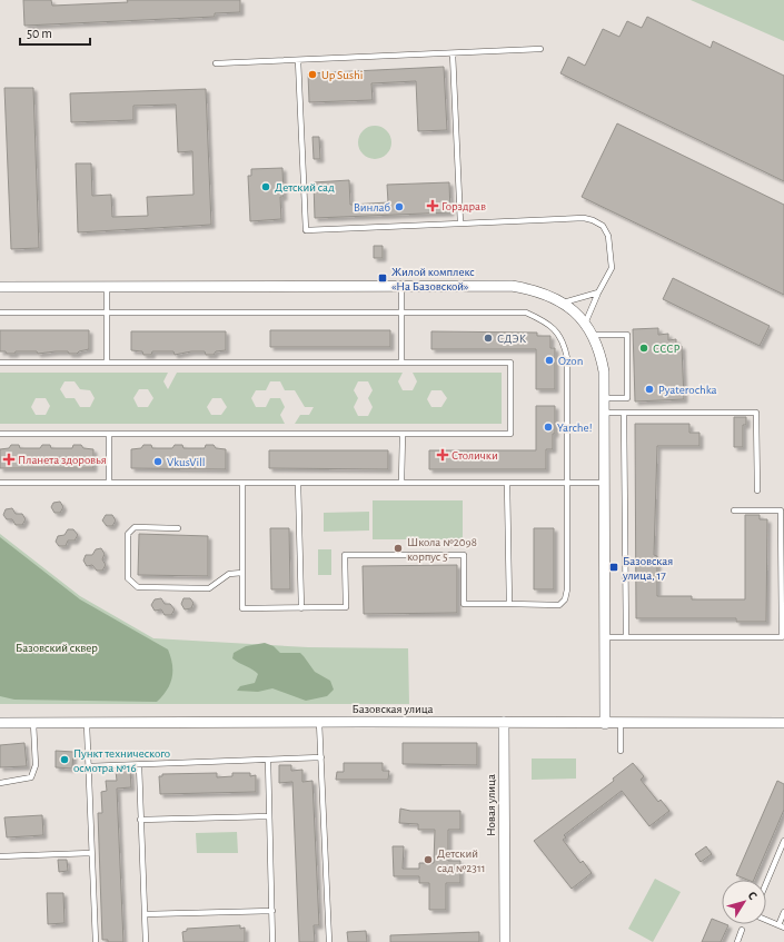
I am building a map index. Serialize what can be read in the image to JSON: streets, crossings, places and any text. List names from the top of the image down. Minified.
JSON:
{"streets":{"street":["Базовская улица","Новая улица"]},"crossings":[["Базовская улица","Новая улица"]],"parks":["Базовский сквер"],"places":{"other":["Up Sushi","Детский сад","Винлаб","СДЭК","СССР","Ozon","Pyaterochka","Yarche!","VkusVill","Школа №2098 корпус 5","Пункт технического осмотра №16","Детский сад №2311"],"health":["Горздрав","Столички","Планета здоровья"],"transit":["Жилой комплекс «На Базовской»","Базовская улица, 17"]},"scale_bar":"50 m","north":"top right"}
